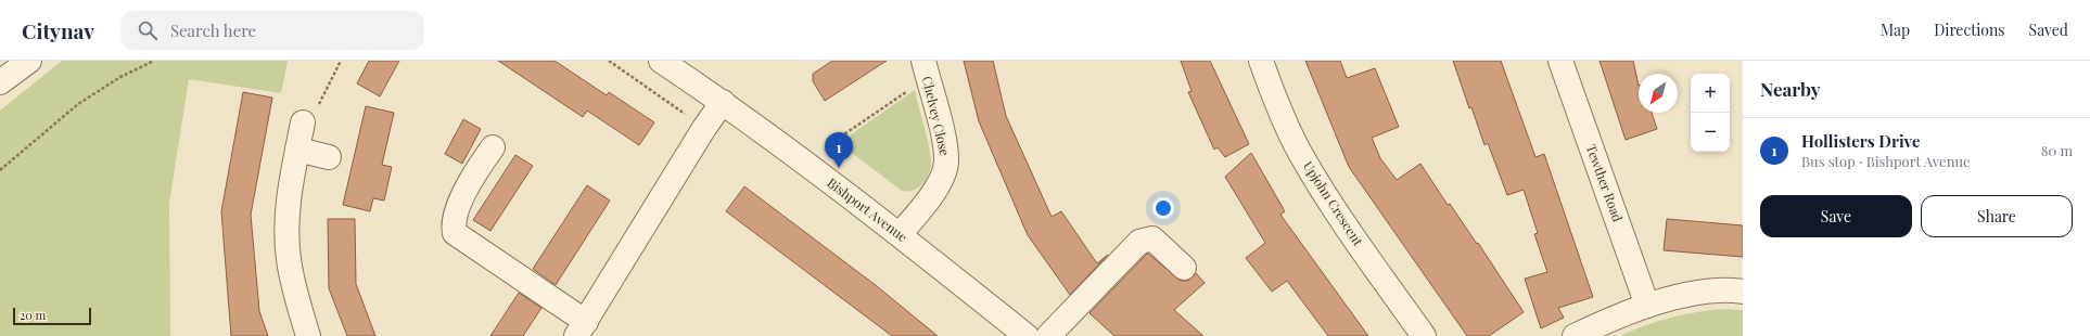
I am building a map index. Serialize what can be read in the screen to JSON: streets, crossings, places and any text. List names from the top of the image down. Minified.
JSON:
{"streets":{"street":["Chelvey Close","Tewther Road","Upjohn Crescent","Bishport Avenue"]},"crossings":[["Chelvey Close","Bishport Avenue"]],"scale_bar":"20 m","north":"bottom left","page":{"header":"Citynav","search":"Search here","nav":["Map","Directions","Saved"],"heading":"Nearby","map_buttons":["+","−"],"list":[{"mark":"1","name":"Hollisters Drive","note":"Bus stop · Bishport Avenue","value":"80 m"}],"pins":"1","buttons":["Save","Share"],"scale":"20 m"}}
